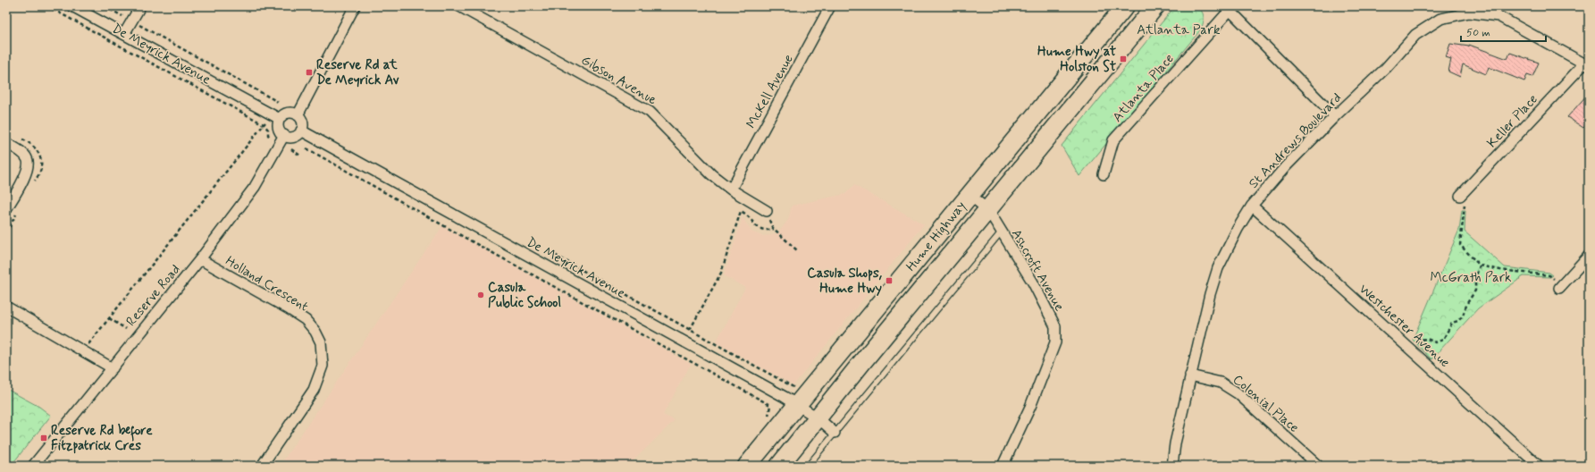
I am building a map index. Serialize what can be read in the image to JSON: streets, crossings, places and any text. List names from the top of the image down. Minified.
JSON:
{"streets":{"highway":["Hume Highway"],"street":["De Meyrick Avenue","Gibson Avenue","Atlanta Place","McKell Avenue","Keller Place","St Andrews Boulevard","Ashcroft Avenue","Holland Crescent","Reserve Road","Westchester Avenue","Colonial Place"]},"crossings":[["De Meyrick Avenue","Hume Highway"],["De Meyrick Avenue","Reserve Road"],["Gibson Avenue","McKell Avenue"],["Keller Place","St Andrews Boulevard"],["St Andrews Boulevard","Westchester Avenue"],["St Andrews Boulevard","Colonial Place"],["Hume Highway","Ashcroft Avenue"],["Holland Crescent","Reserve Road"]],"parks":["Atlanta Park","McGrath Park"],"places":{"transit":["Hume Hwy at Holston St","Reserve Rd at De Meyrick Av","Casula Shops, Hume Hwy","Reserve Rd before Fitzpatrick Cres"],"other":["Casula Public School"]},"scale_bar":"50 m"}
